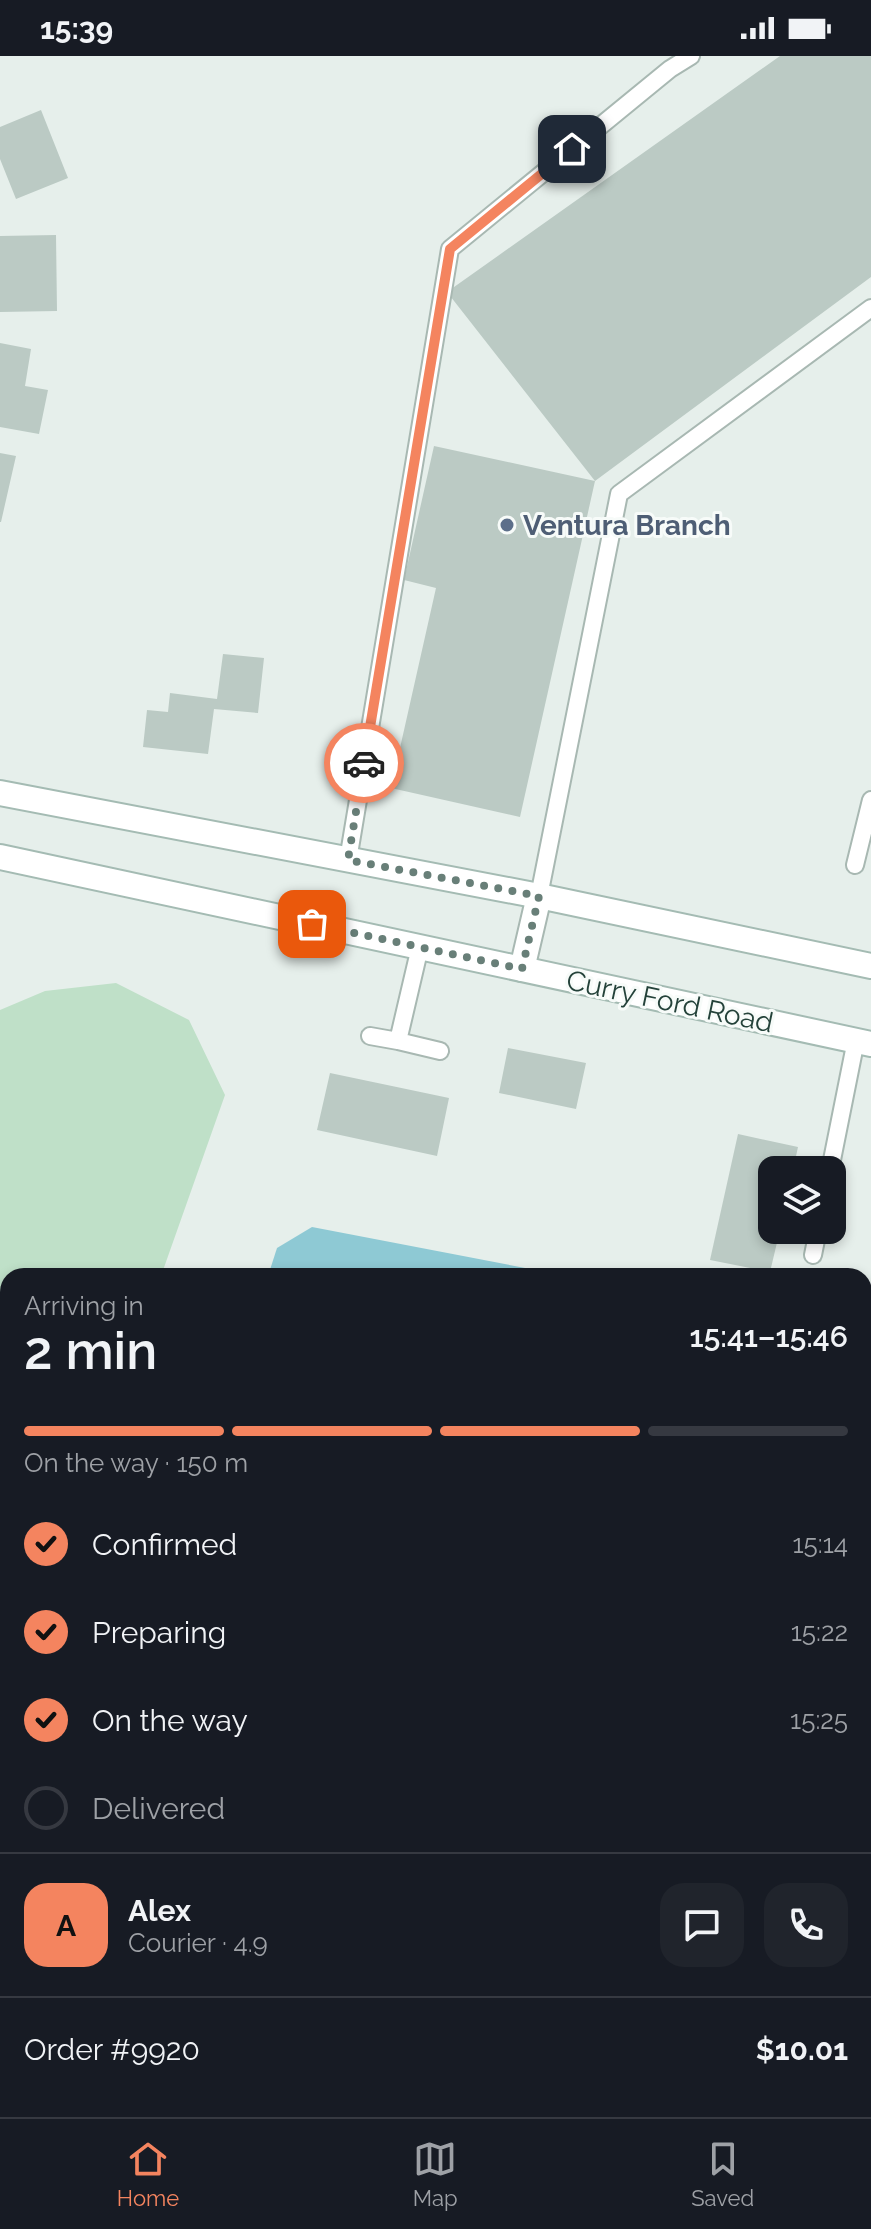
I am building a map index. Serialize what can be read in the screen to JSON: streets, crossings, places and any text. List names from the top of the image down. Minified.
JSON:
{"streets":{"street":["Curry Ford Road"]},"places":["Ventura Branch"],"page":{"status":"15:39","heading":["2 min","Arriving in","15:41–15:46"],"panel":["Alex","Courier · 4.9","Order #9920","$10.01"],"bar":"On the way · 150 m","list":[["Confirmed","15:14"],["Preparing","15:22"],["On the way","15:25"],"Delivered"],"round":"A","tabs":["Home","Map","Saved"]}}
